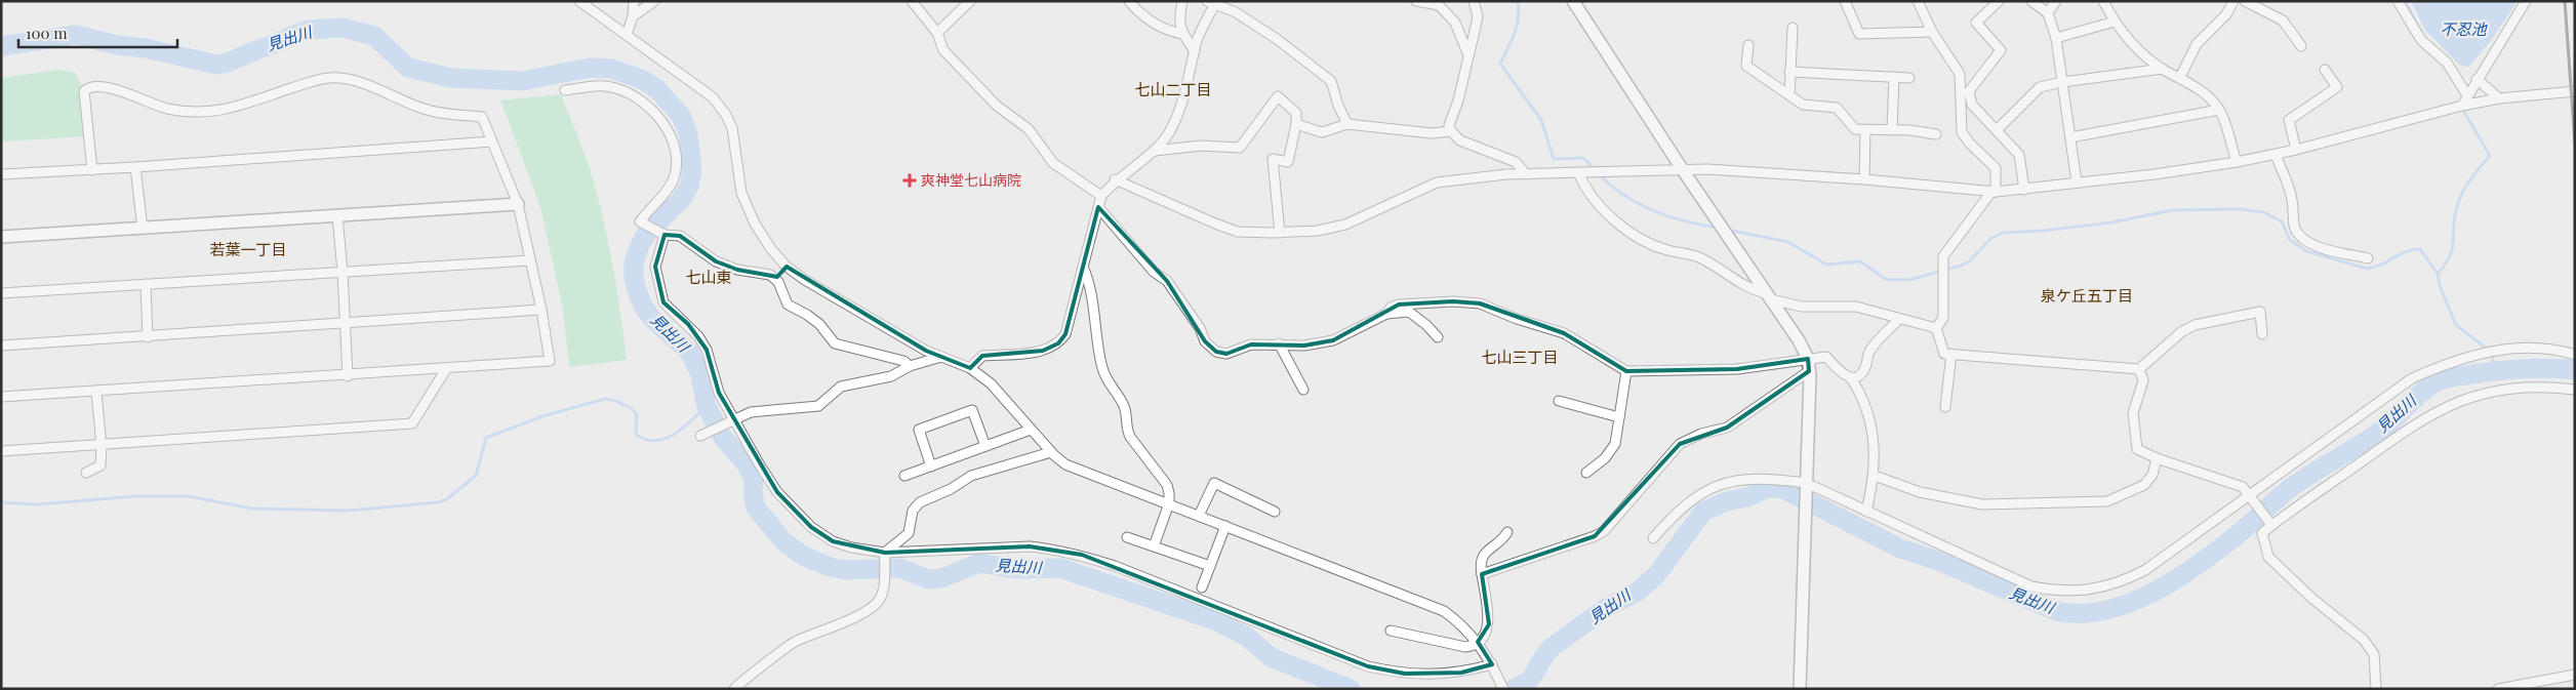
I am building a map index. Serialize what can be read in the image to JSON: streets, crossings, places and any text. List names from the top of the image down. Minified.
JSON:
{"districts":["七山二丁目","若葉一丁目","七山東","泉ケ丘五丁目","七山三丁目"],"water":["不忍池","見出川"],"places":{"health":["爽神堂七山病院"]},"scale_bar":"100 m"}
